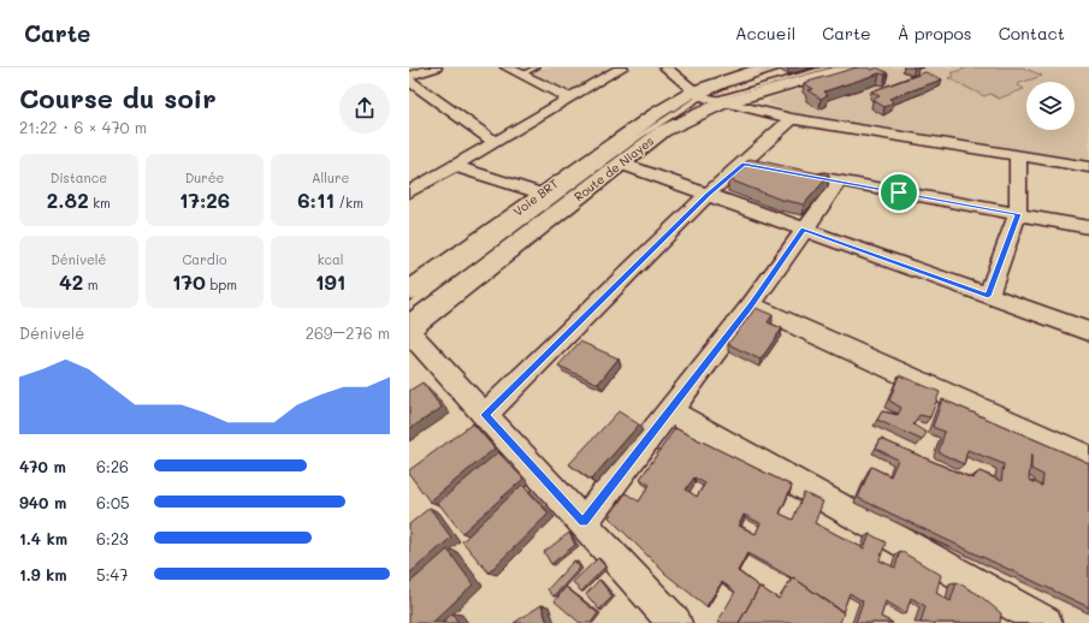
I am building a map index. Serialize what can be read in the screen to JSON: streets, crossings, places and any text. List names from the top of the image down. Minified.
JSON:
{"streets":{"main road":["Route de Niayes"],"lane":["Voie BRT"]},"crossings":[["Route de Niayes","Voie BRT"]],"page":{"header":"Carte","nav":["Accueil","Carte","À propos","Contact"],"heading":["Course du soir","21:22 · 6 × 470 m"],"stats":[["Distance","2.82 km"],["Durée","17:26"],["Allure","6:11 /km"],["Dénivelé","42 m"],["Cardio","170 bpm"],["kcal","191"]],"chart":["Dénivelé","269–276 m"],"list":[{"name":"470 m","note":"6:26"},{"name":"940 m","note":"6:05"},{"name":"1.4 km","note":"6:23"},{"name":"1.9 km","note":"5:47"}]}}
